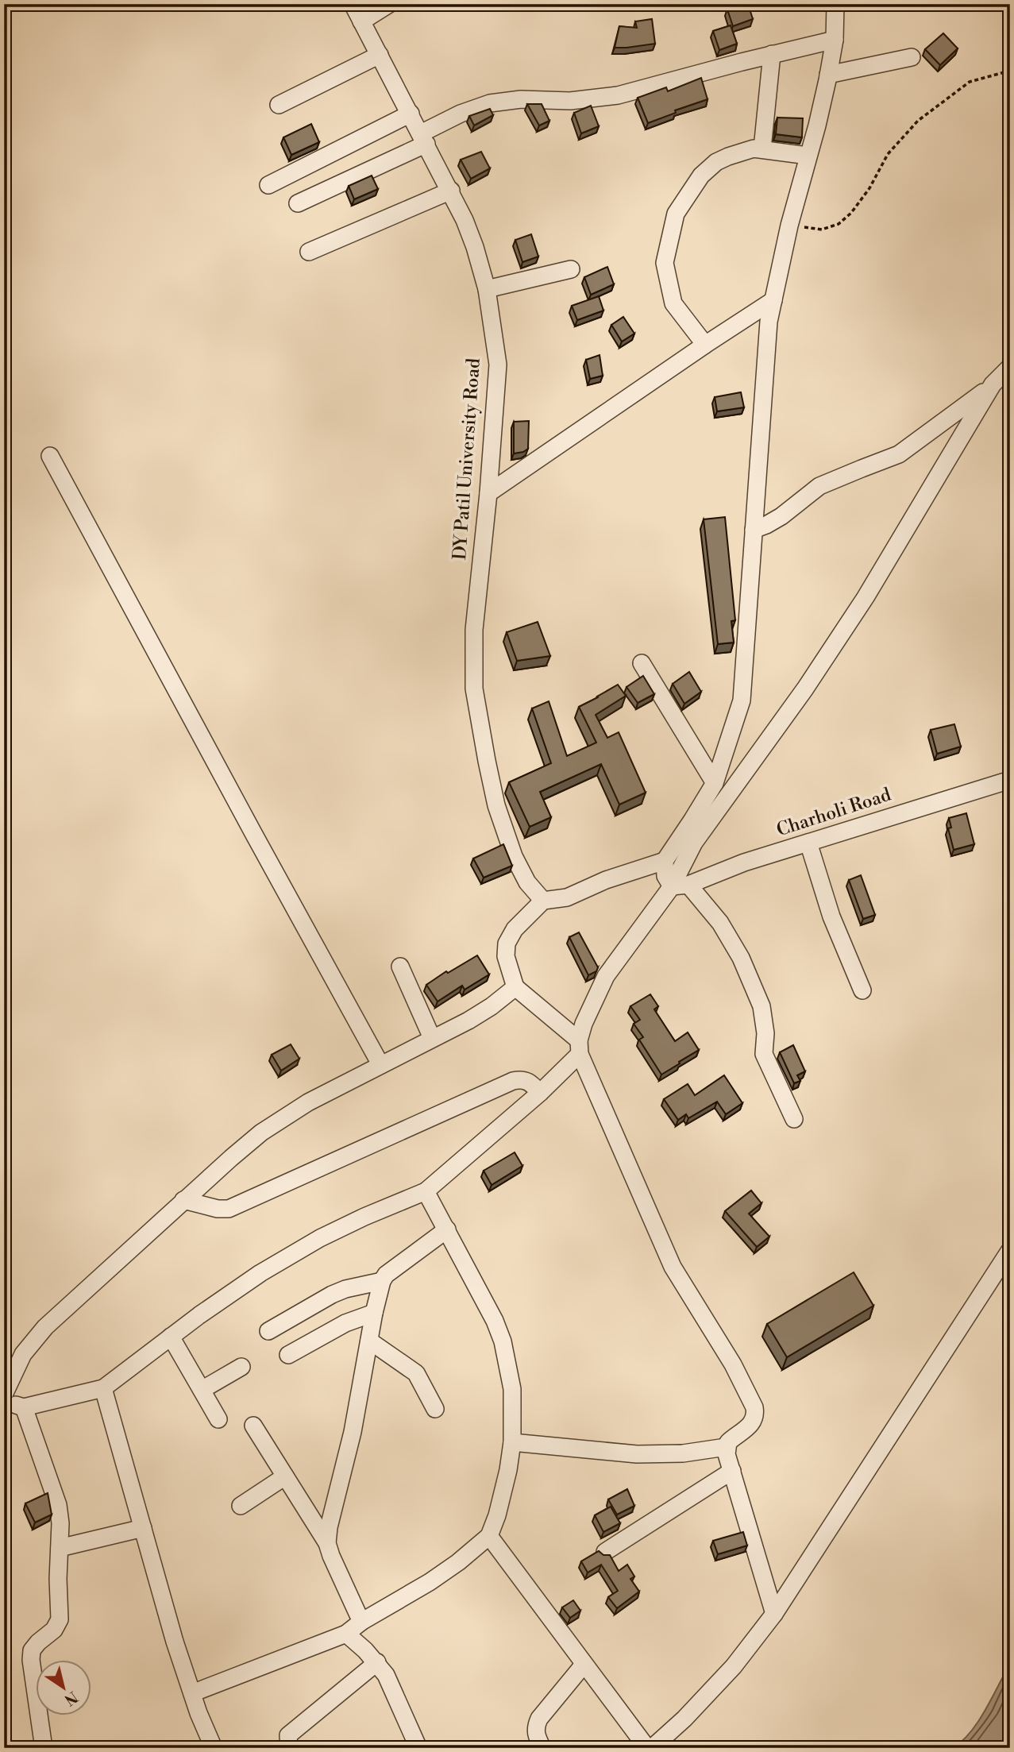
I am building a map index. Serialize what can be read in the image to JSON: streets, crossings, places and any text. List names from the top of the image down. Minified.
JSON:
{"streets":{"street":["DY Patil University Road","Charholi Road"]},"north":"bottom right"}
